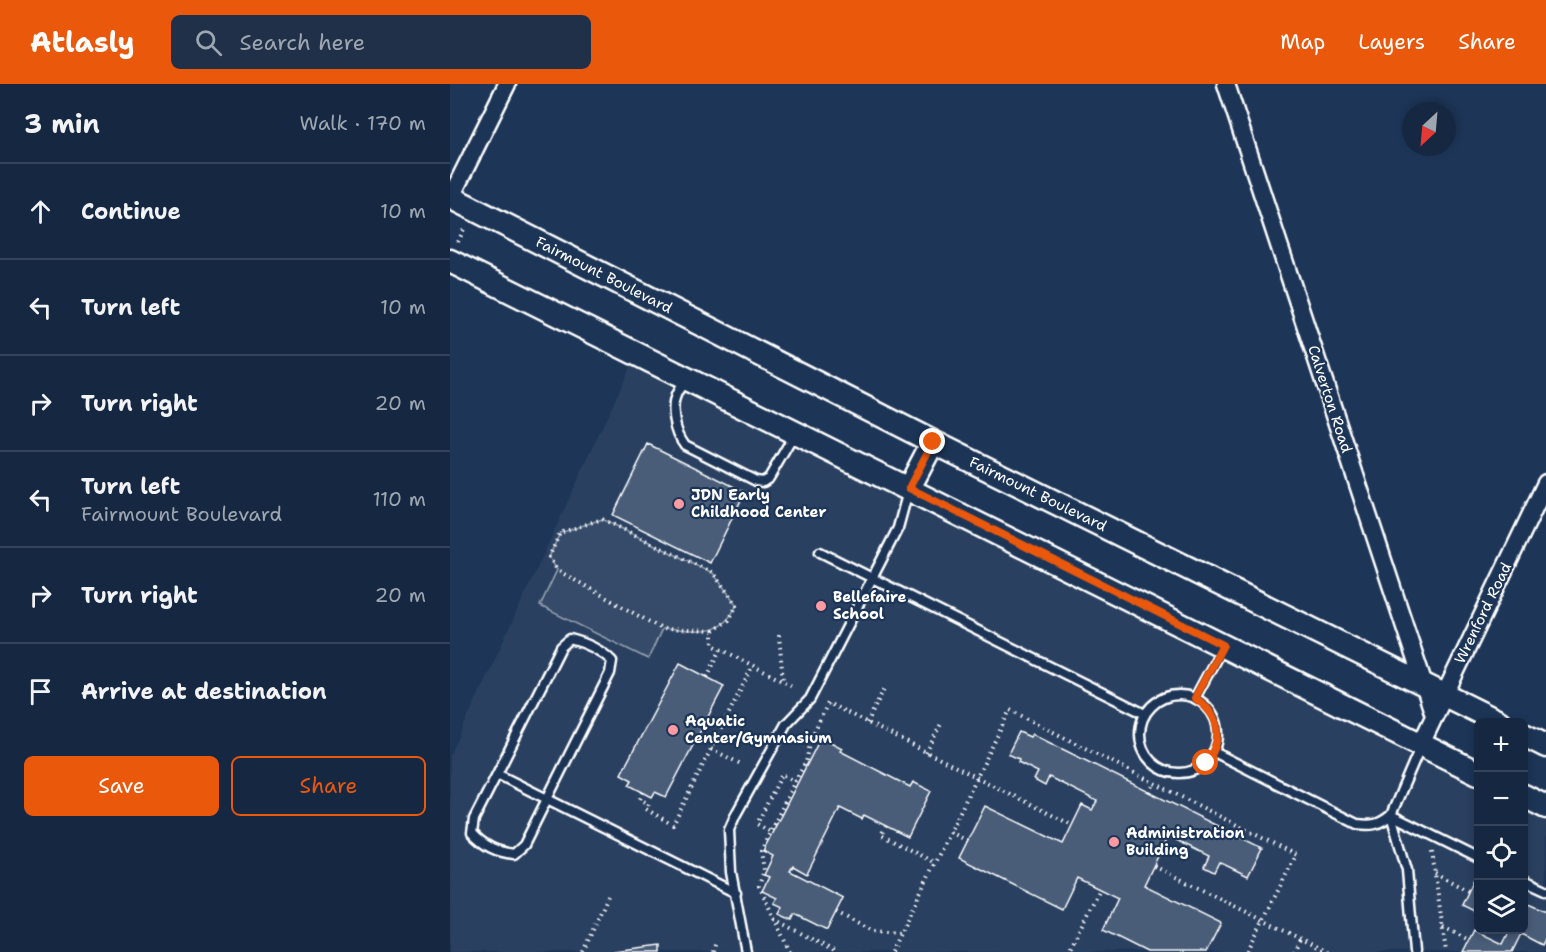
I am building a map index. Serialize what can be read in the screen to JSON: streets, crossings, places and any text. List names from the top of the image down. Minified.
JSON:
{"streets":{"main road":["Fairmount Boulevard"],"street":["Calverton Road","Wrenford Road"]},"crossings":[["Fairmount Boulevard","Calverton Road"],["Fairmount Boulevard","Wrenford Road"],["Calverton Road","Wrenford Road"]],"places":["JDN Early Childhood Center","Bellefaire School","Aquatic Center/Gymnasium","Administration Building"],"north":"bottom left","page":{"header":"Atlasly","search":"Search here","nav":["Map","Layers","Share"],"heading":["3 min","Walk · 170 m"],"list":[["Continue","10 m"],["Turn left","10 m"],["Turn right","20 m"],["Turn left","Fairmount Boulevard","110 m"],["Turn right","20 m"],"Arrive at destination"],"map_buttons":["+","−"],"buttons":["Save","Share"]}}
